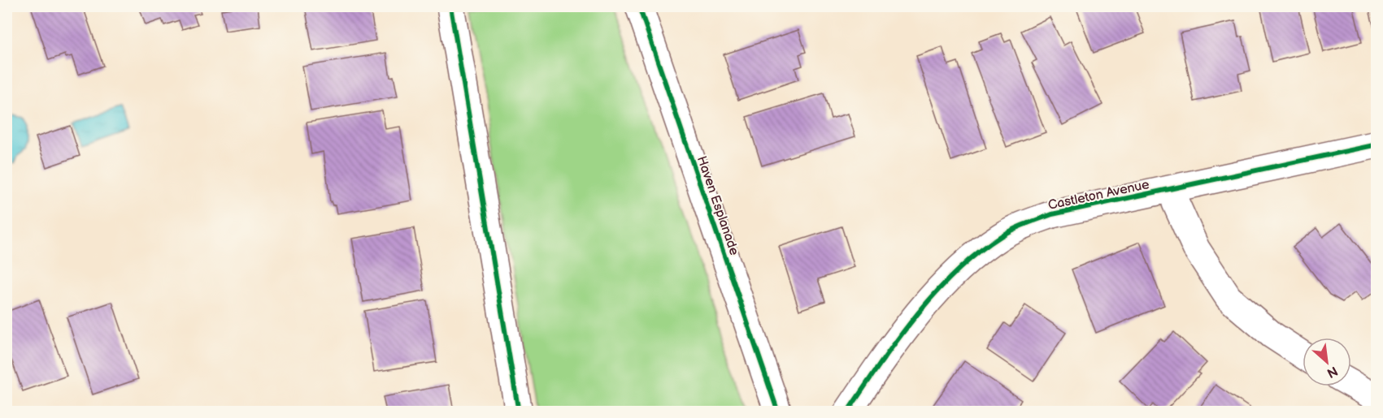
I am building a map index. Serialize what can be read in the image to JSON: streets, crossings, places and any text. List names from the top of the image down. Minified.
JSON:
{"streets":{"street":["Castleton Avenue","Haven Esplanade"]},"north":"bottom right"}
